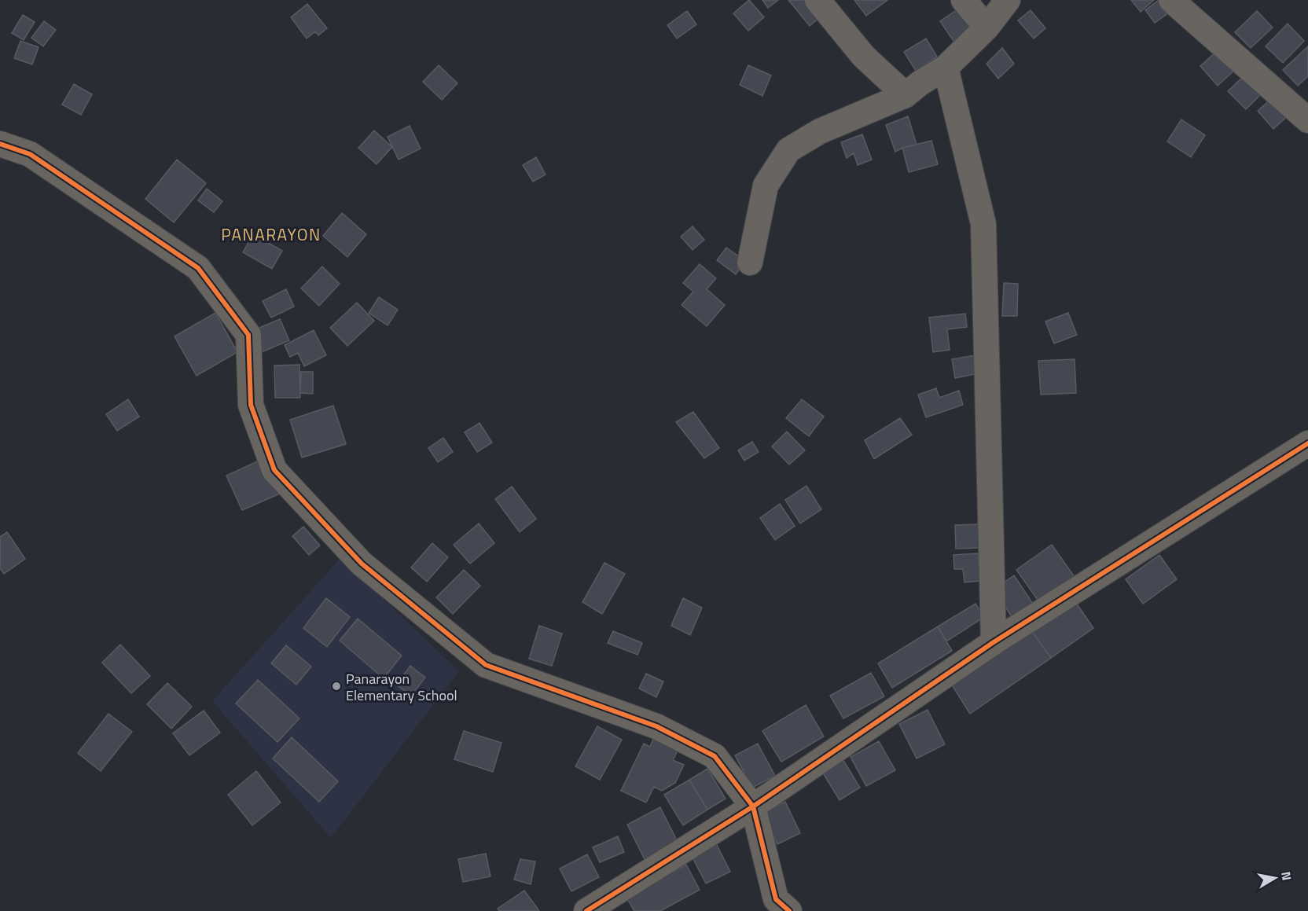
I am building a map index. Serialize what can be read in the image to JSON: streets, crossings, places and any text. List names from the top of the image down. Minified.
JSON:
{"districts":["PANARAYON"],"places":["Panarayon Elementary School"],"north":"right"}
